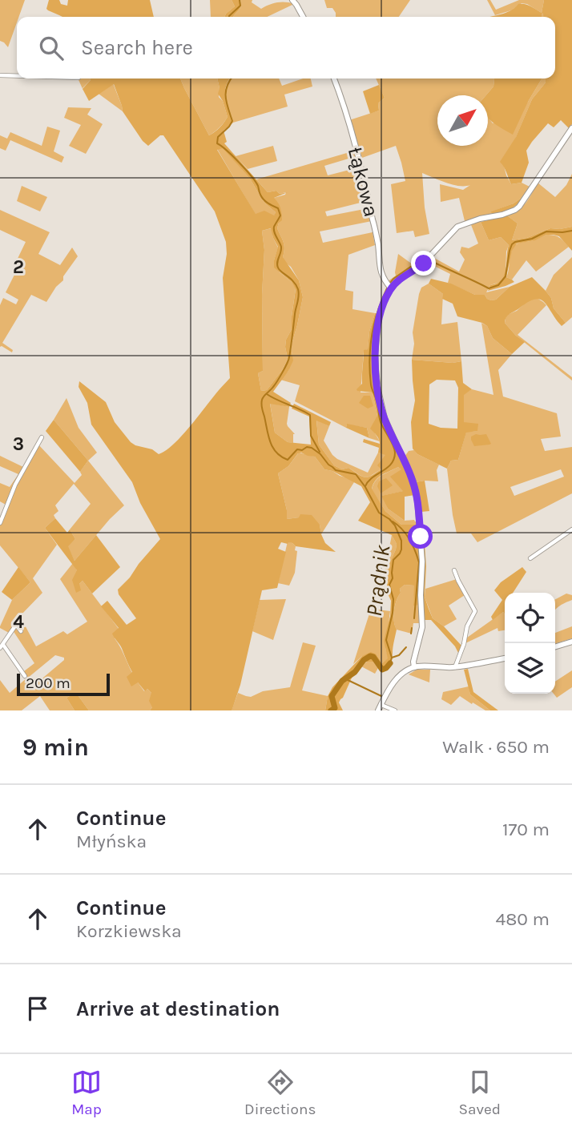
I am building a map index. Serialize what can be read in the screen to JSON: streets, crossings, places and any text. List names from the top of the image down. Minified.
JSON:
{"streets":{"street":["Łąkowa"]},"water":["Prądnik"],"scale_bar":"200 m","north":"top right","page":{"search":"Search here","scale":"200 m","heading":["9 min","Walk · 650 m"],"list":[["Continue","Młyńska","170 m"],["Continue","Korzkiewska","480 m"],"Arrive at destination"],"nav":["Map","Directions","Saved"]},"grid":{"rows":["2","3","4"]}}
